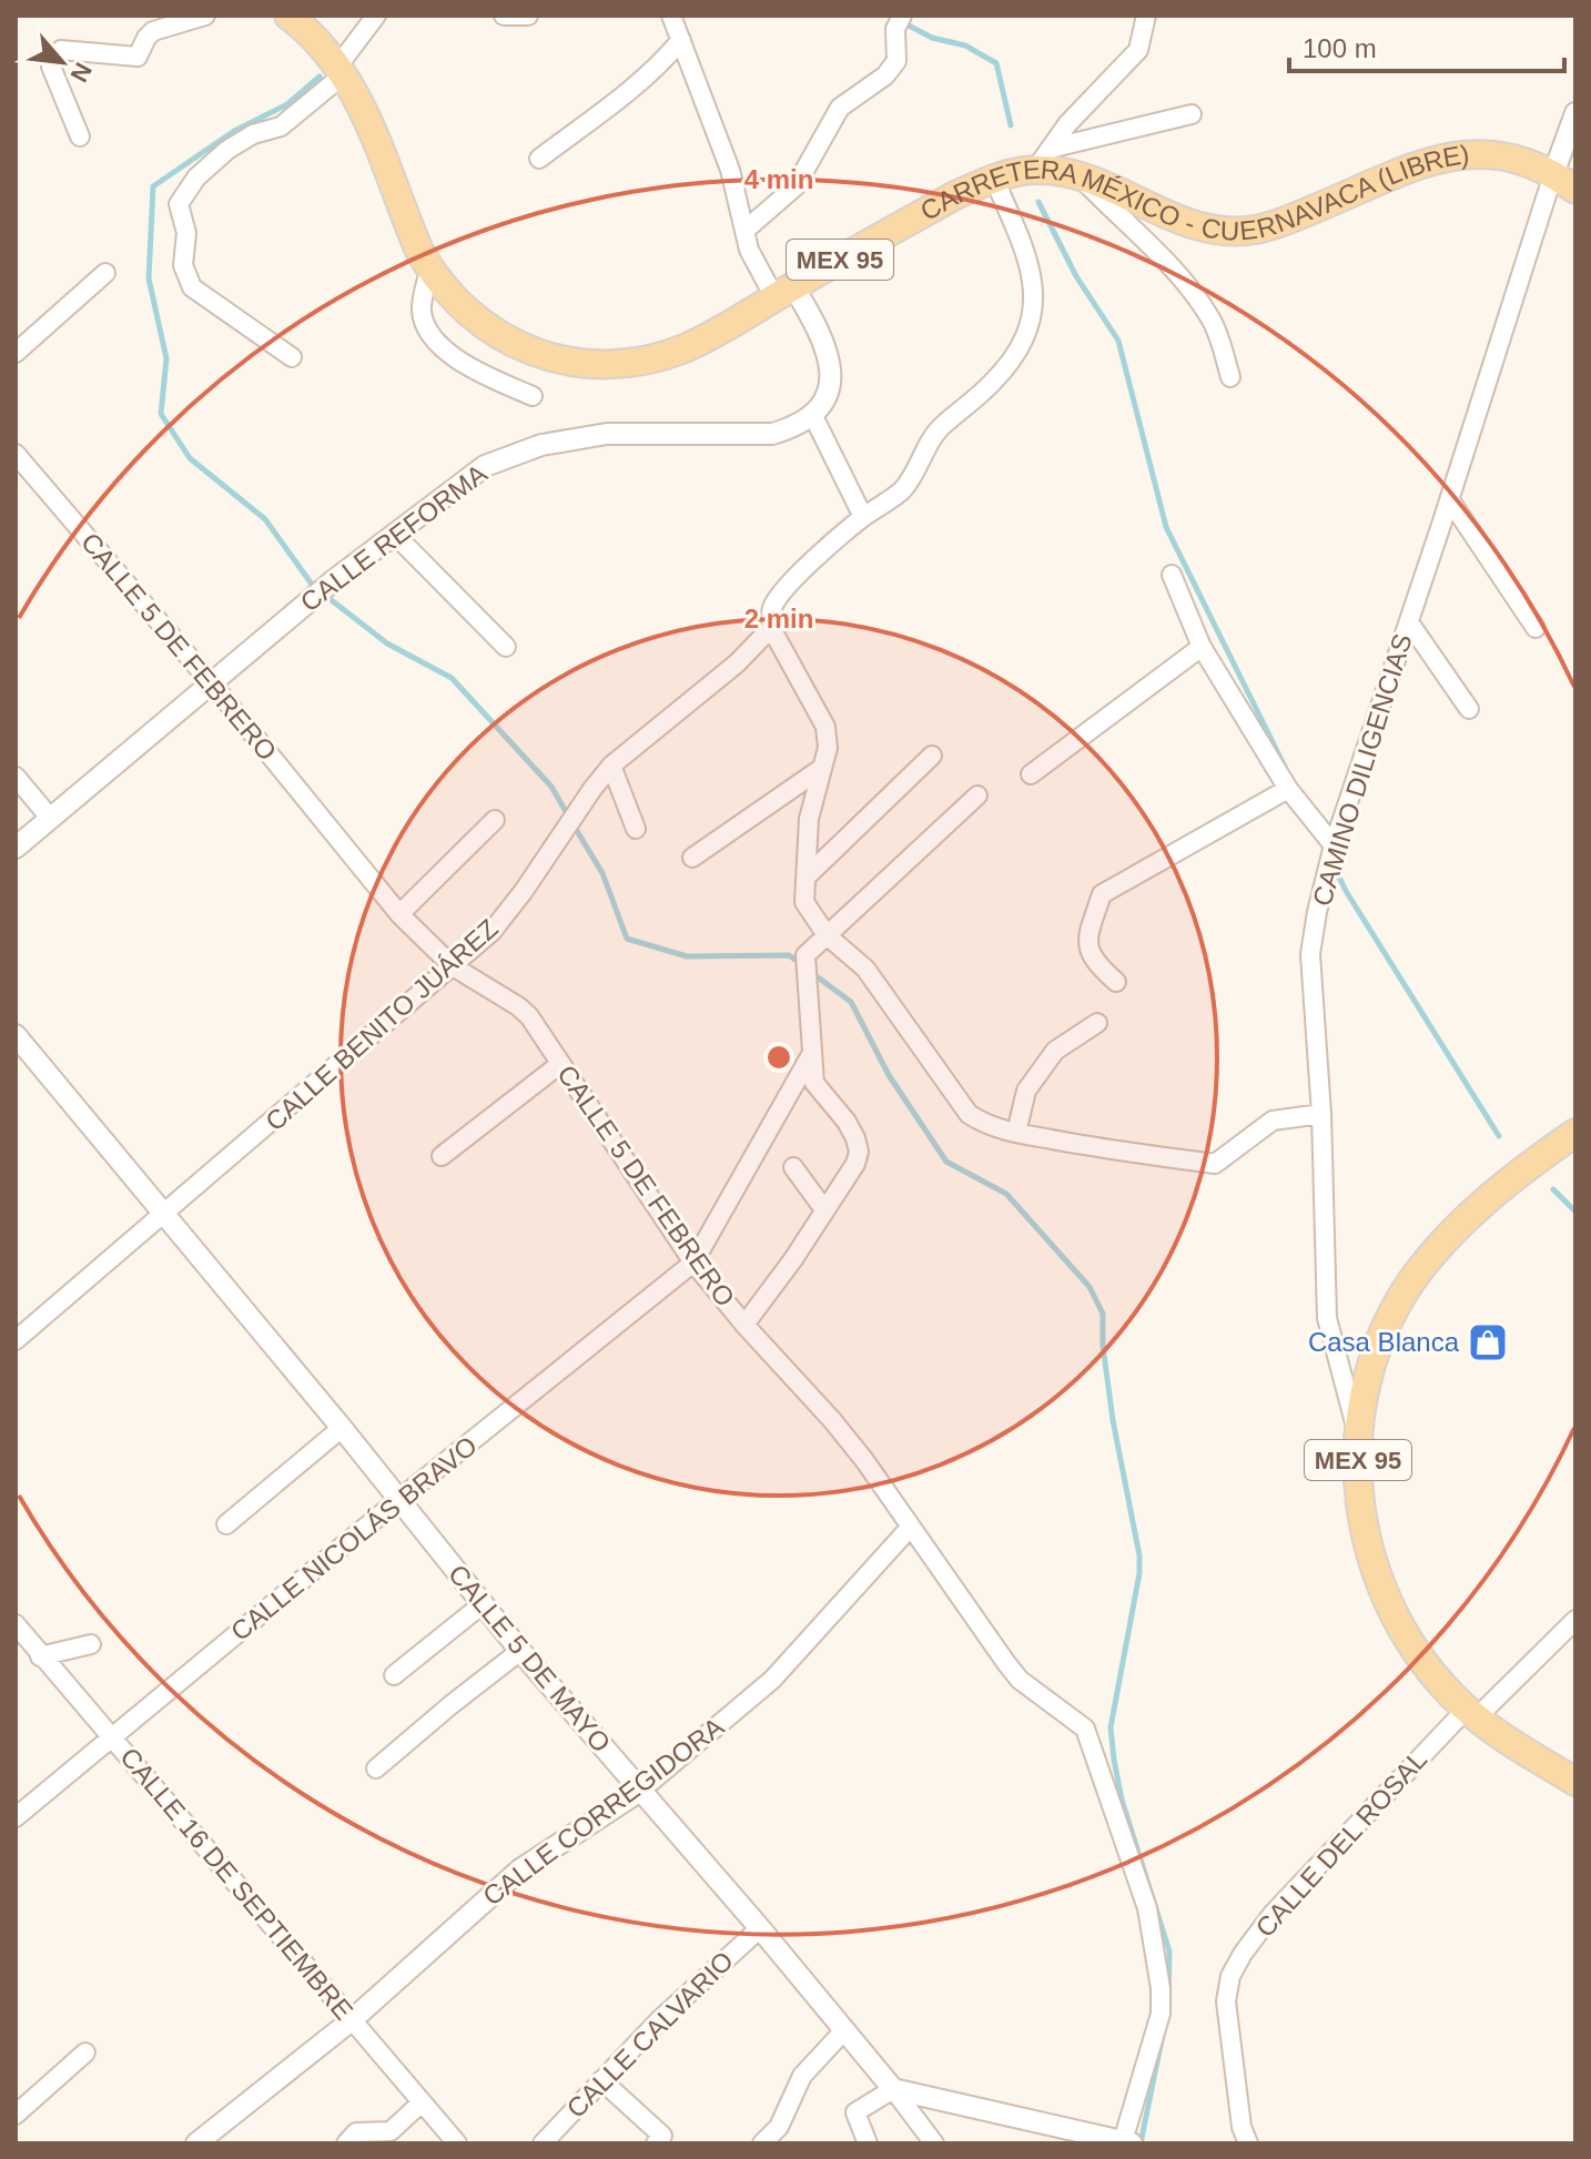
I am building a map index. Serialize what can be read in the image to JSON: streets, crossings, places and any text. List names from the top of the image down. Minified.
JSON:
{"streets":{"main road":["CARRETERA MÉXICO - CUERNAVACA (LIBRE)","MEX 95"],"street":["CALLE REFORMA","CALLE 5 DE FEBRERO","CAMINO DILIGENCIAS","CALLE BENITO JUÁREZ","CALLE NICOLÁS BRAVO","CALLE 5 DE MAYO","CALLE CORREGIDORA","CALLE DEL ROSAL","CALLE 16 DE SEPTIEMBRE","CALLE CALVARIO"]},"crossings":[["CARRETERA MÉXICO - CUERNAVACA (LIBRE)","CAMINO DILIGENCIAS"],["CARRETERA MÉXICO - CUERNAVACA (LIBRE)","CALLE BENITO JUÁREZ"],["MEX 95","CAMINO DILIGENCIAS"],["MEX 95","CALLE DEL ROSAL"],["CALLE REFORMA","CALLE 5 DE FEBRERO"],["CALLE 5 DE FEBRERO","CALLE BENITO JUÁREZ"],["CALLE 5 DE FEBRERO","CALLE NICOLÁS BRAVO"],["CALLE 5 DE FEBRERO","CALLE CORREGIDORA"],["CALLE BENITO JUÁREZ","CALLE 5 DE MAYO"],["CALLE NICOLÁS BRAVO","CALLE 5 DE MAYO"],["CALLE NICOLÁS BRAVO","CALLE 16 DE SEPTIEMBRE"],["CALLE 5 DE MAYO","CALLE CORREGIDORA"],["CALLE 5 DE MAYO","CALLE CALVARIO"],["CALLE CORREGIDORA","CALLE 16 DE SEPTIEMBRE"]],"places":{"shop":["Casa Blanca"]},"scale_bar":"100 m","north":"bottom right","rings":["4 min","2 min"]}
